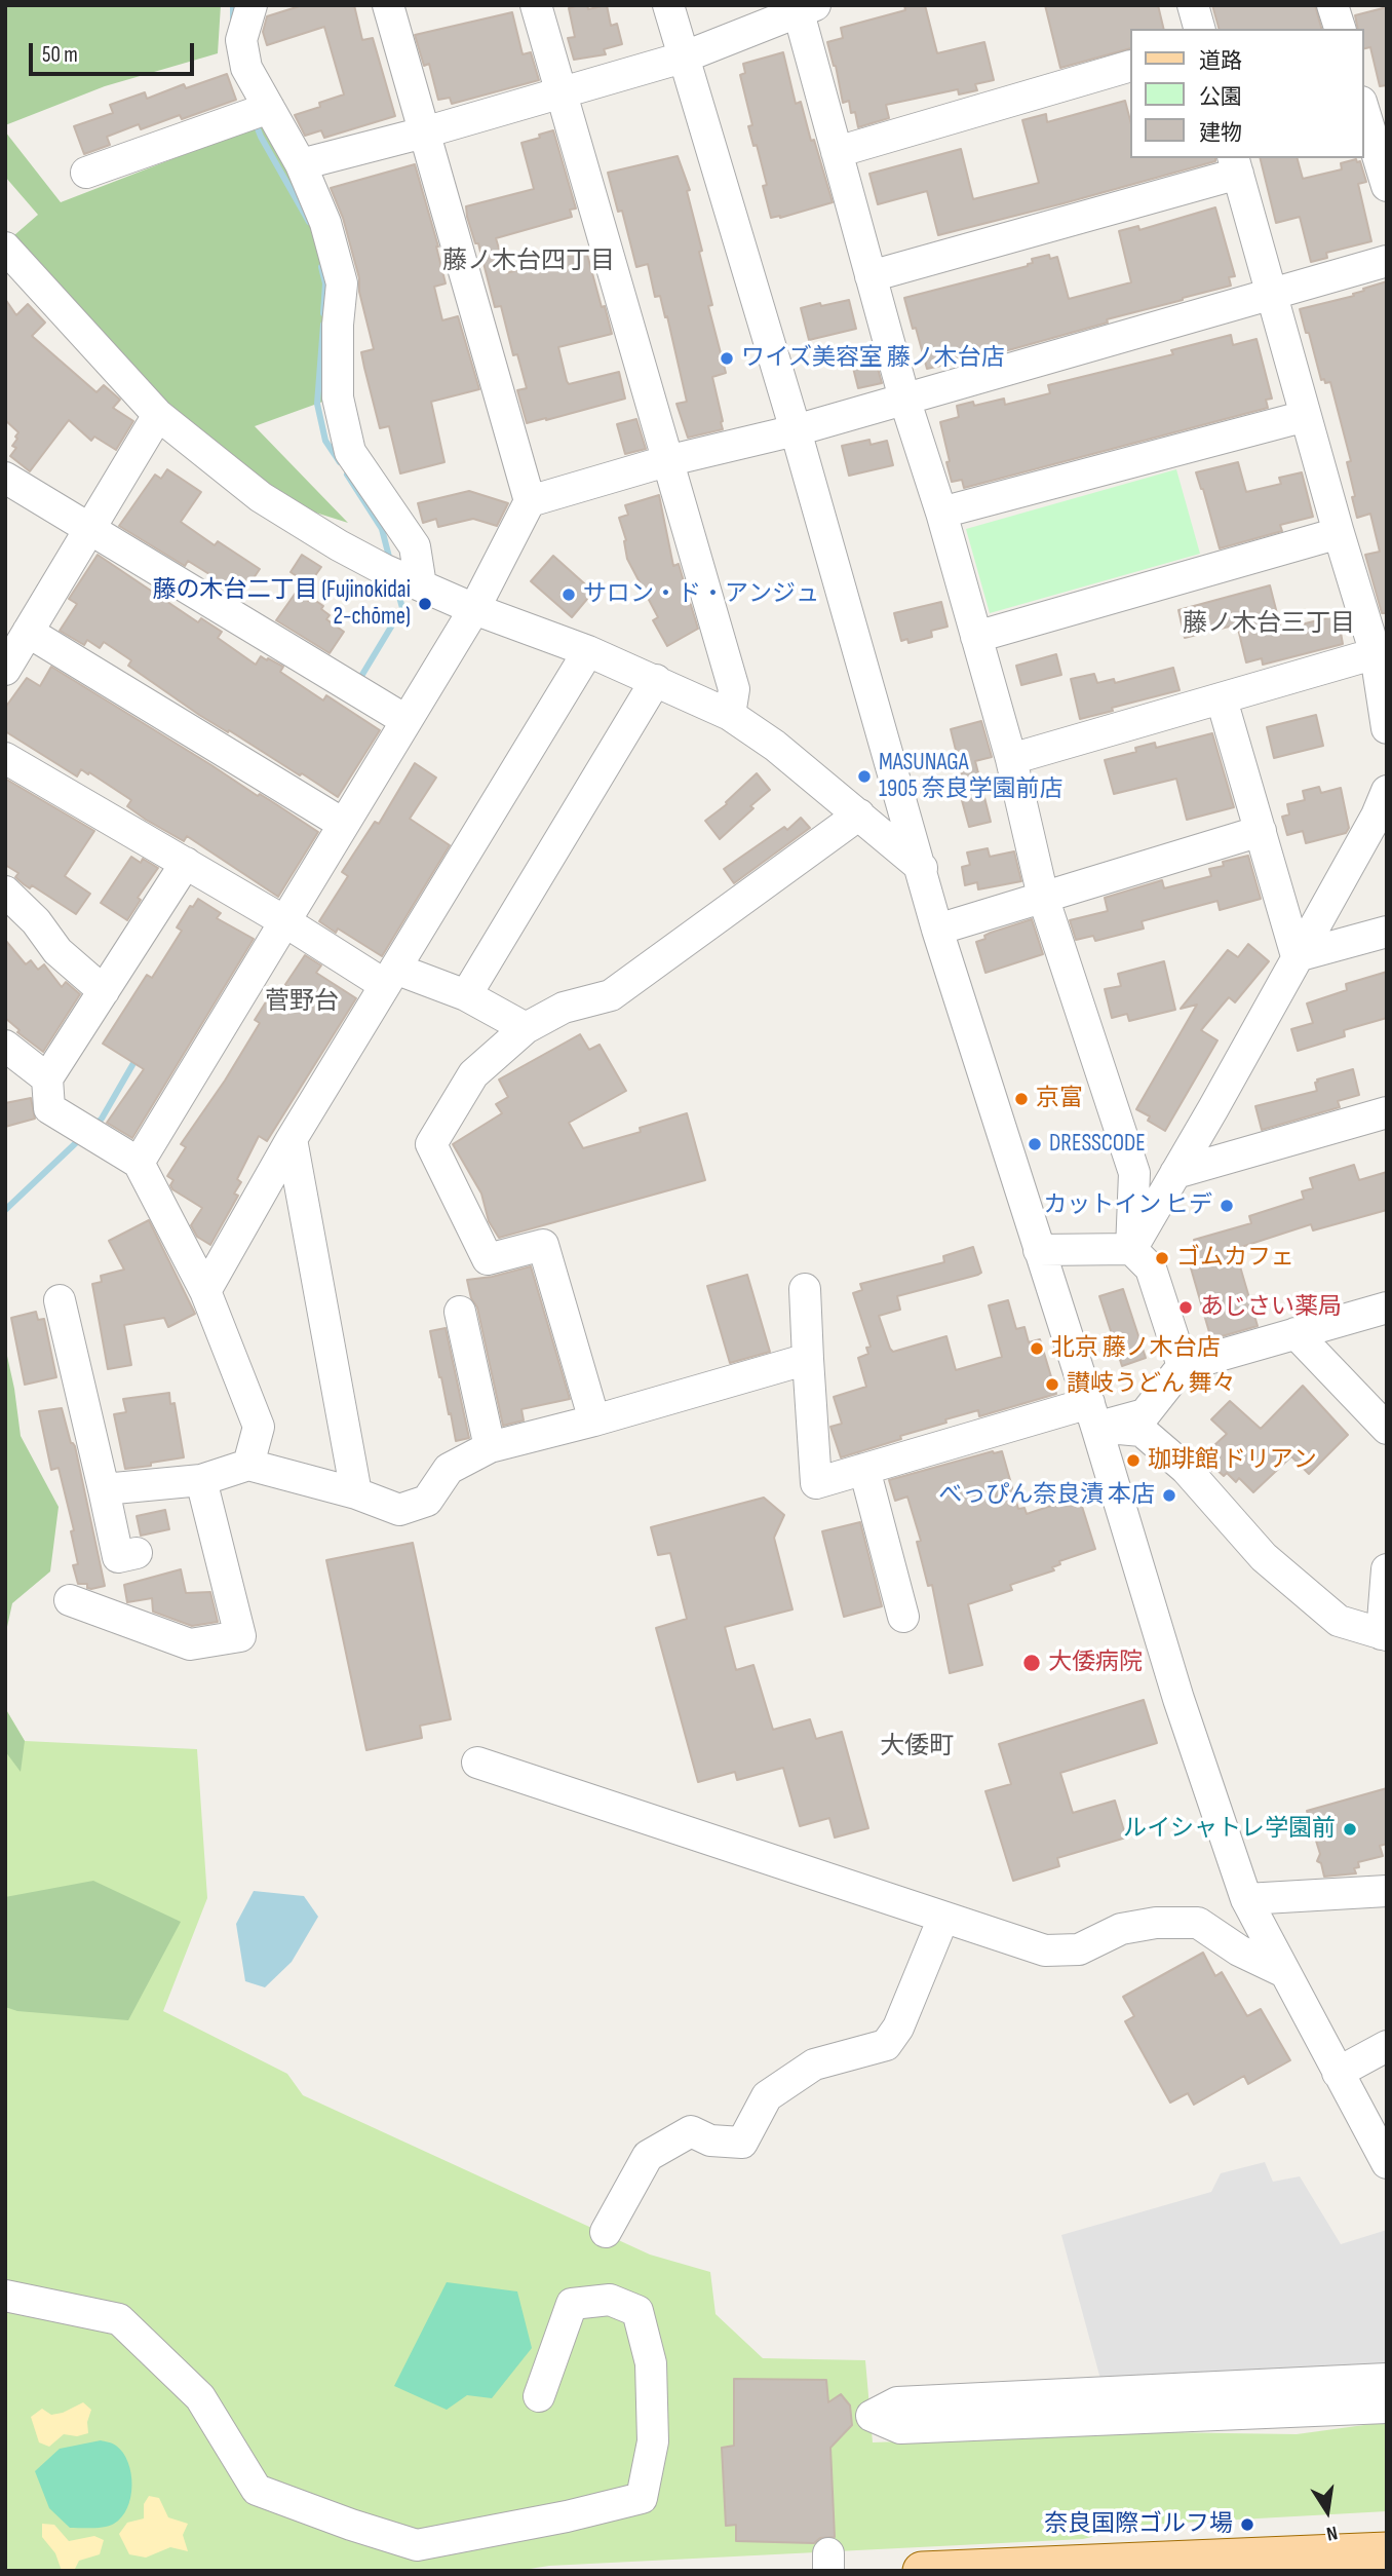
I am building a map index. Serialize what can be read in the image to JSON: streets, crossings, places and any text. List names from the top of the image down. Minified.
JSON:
{"districts":["藤ノ木台四丁目","藤ノ木台三丁目","菅野台","大倭町"],"places":["ワイズ美容室 藤ノ木台店","サロン・ド・アンジュ","藤の木台二丁目 (Fujinokidai 2-chōme)","MASUNAGA 1905 奈良学園前店","京富","DRESSCODE","カットイン ヒデ","ゴムカフェ","あじさい薬局","北京 藤ノ木台店","讃岐うどん 舞々","珈琲館 ドリアン","べっぴん奈良漬 本店","大倭病院","ルイシャトレ学園前","奈良国際ゴルフ場"],"legend":["道路","公園","建物"],"scale_bar":"50 m","north":"bottom"}
